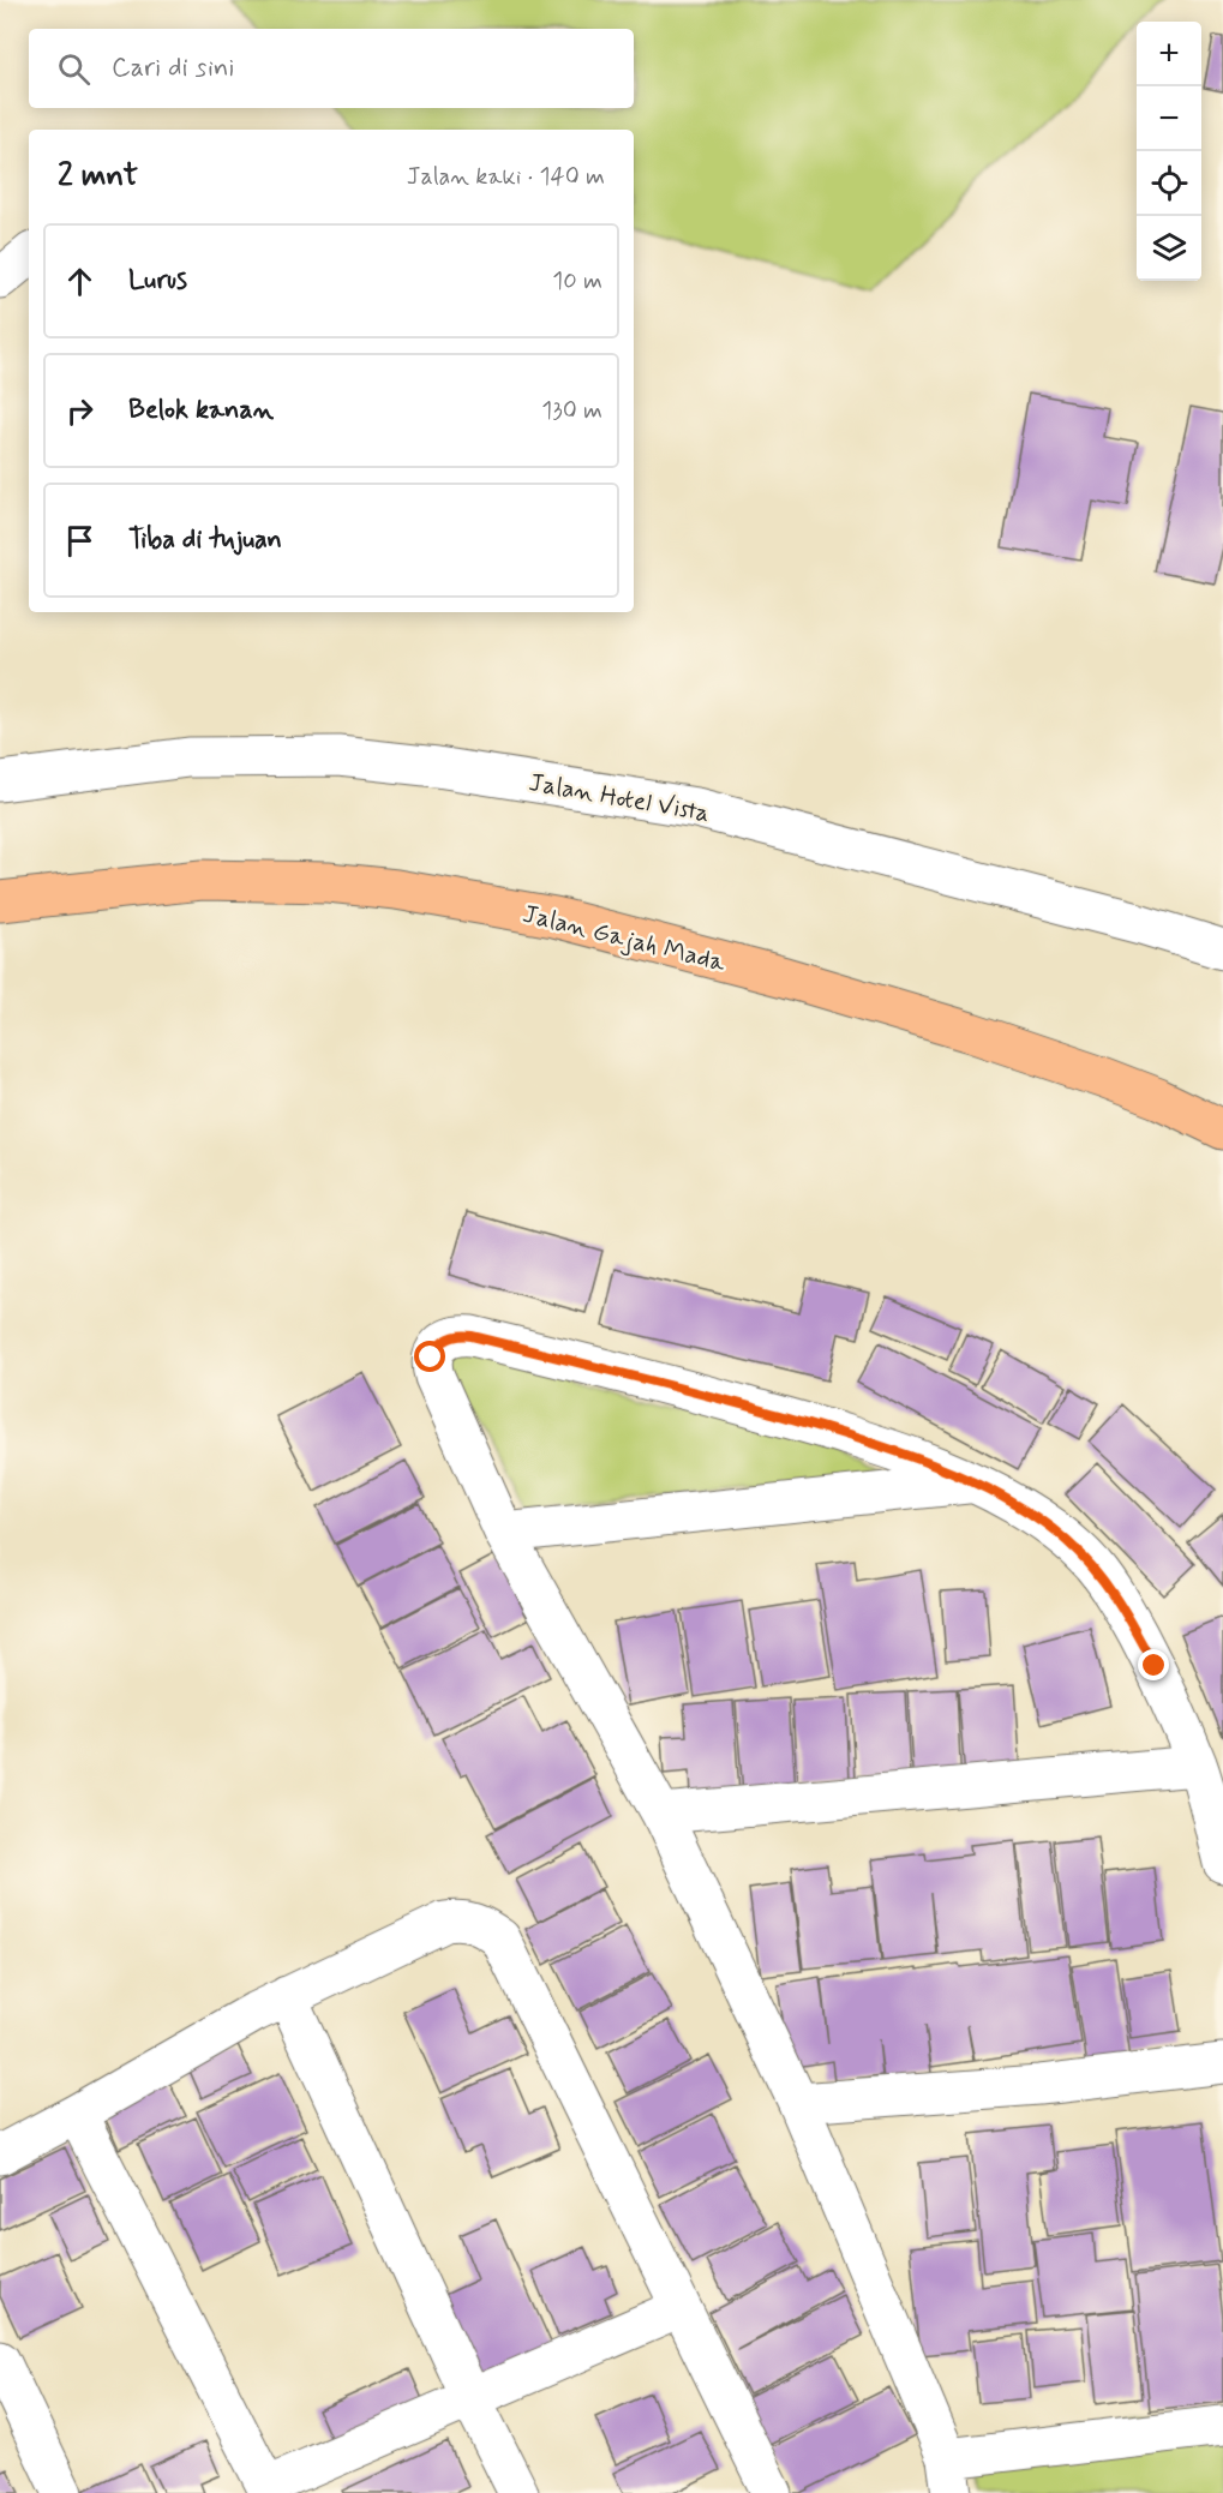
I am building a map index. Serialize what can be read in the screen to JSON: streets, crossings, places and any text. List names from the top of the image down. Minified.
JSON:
{"streets":{"main road":["Jalan Gajah Mada"],"street":["Jalan Hotel Vista"]},"page":{"map_buttons":["+","−"],"search":"Cari di sini","heading":["2 mnt","Jalan kaki · 140 m"],"list":[["Lurus","10 m"],["Belok kanan","130 m"],"Tiba di tujuan"]}}
